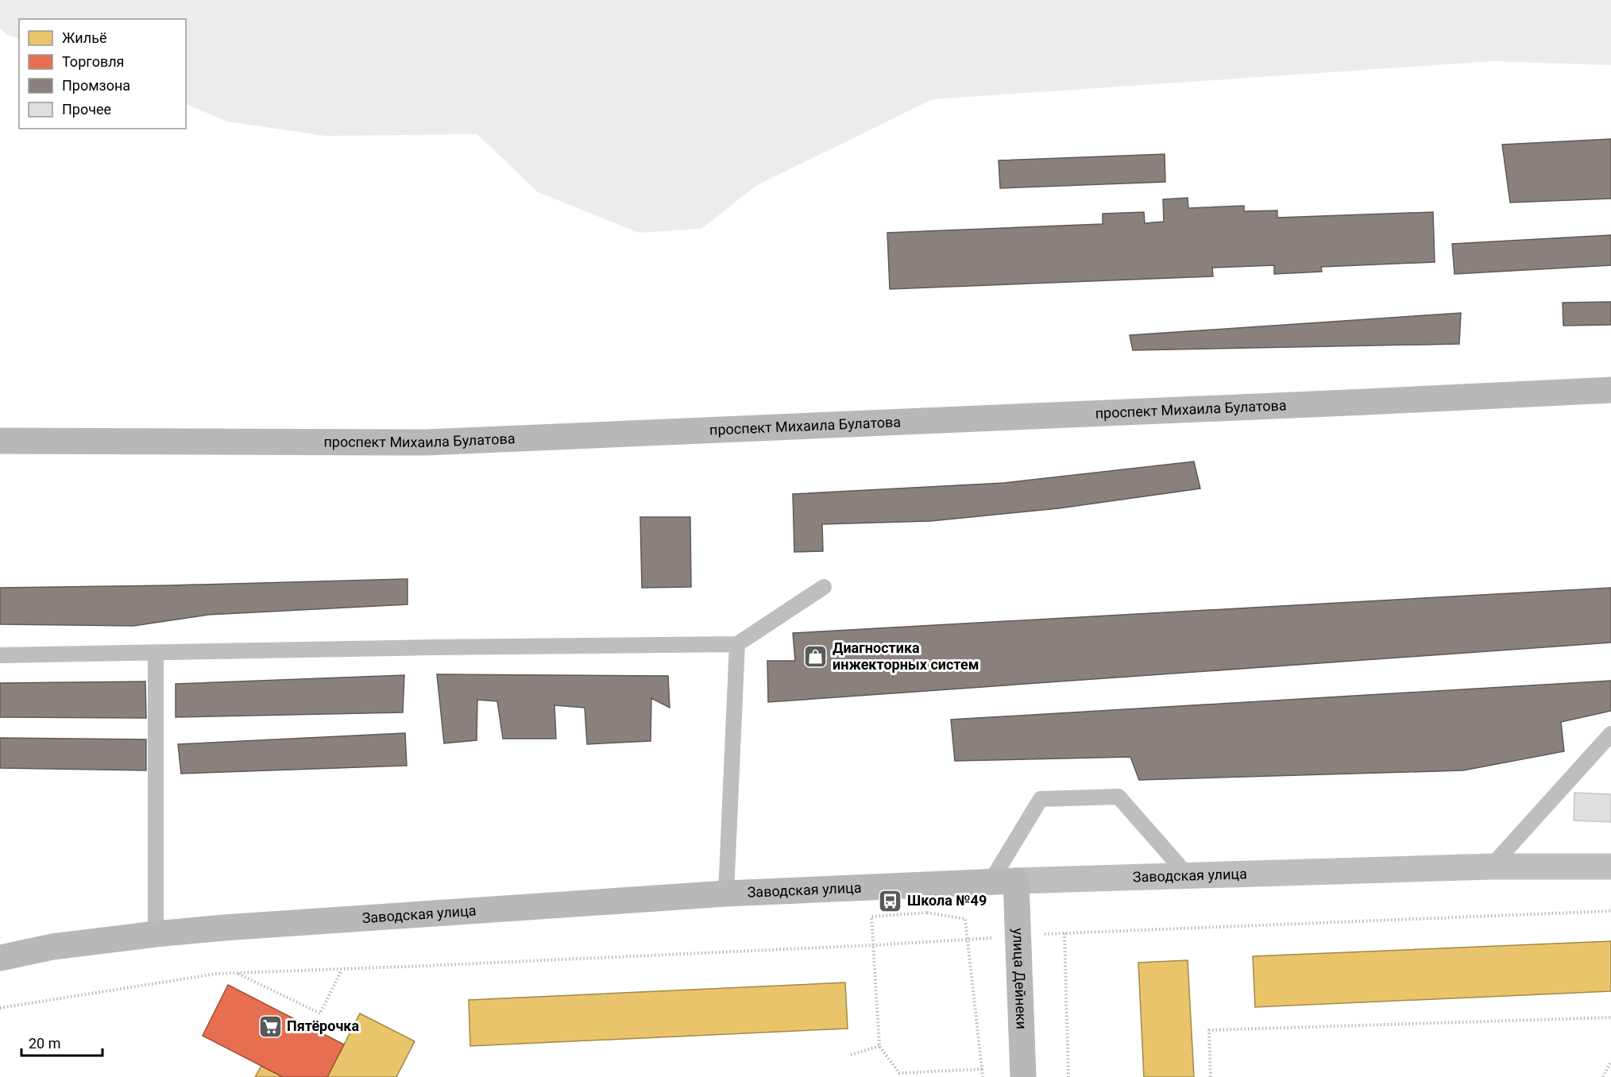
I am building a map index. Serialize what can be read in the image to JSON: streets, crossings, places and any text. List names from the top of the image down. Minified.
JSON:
{"streets":{"street":["проспект Михаила Булатова","Заводская улица","улица Дейнеки"]},"crossings":[["Заводская улица","улица Дейнеки"]],"places":{"shop":["Диагностика инжекторных систем"],"bus stop":["Школа №49"],"supermarket":["Пятёрочка"]},"legend":["Жильё","Торговля","Промзона","Прочее"],"scale_bar":"20 m"}
